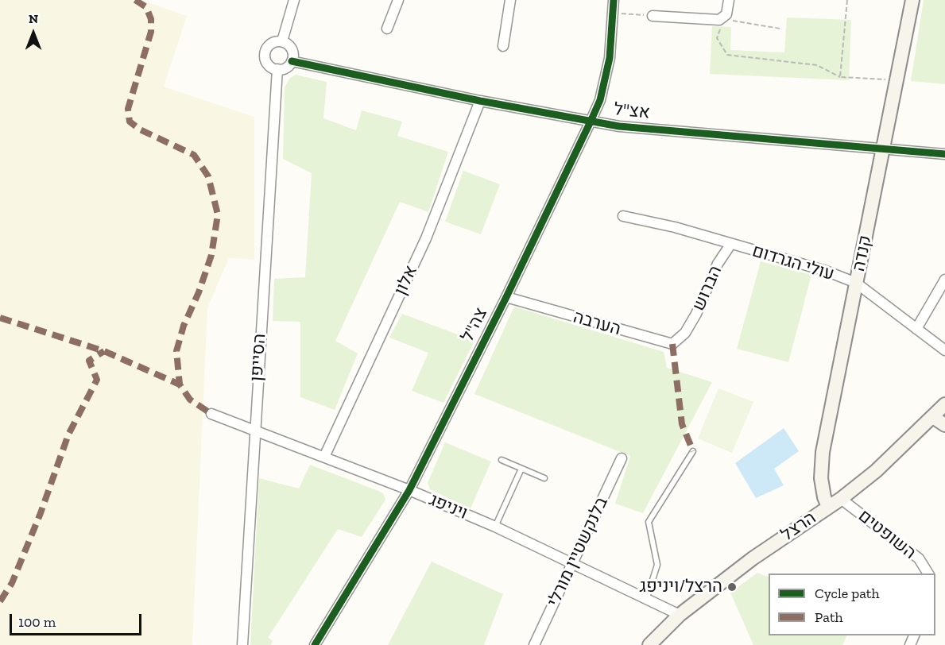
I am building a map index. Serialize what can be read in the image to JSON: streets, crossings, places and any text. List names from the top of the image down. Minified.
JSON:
{"streets":{"street":["אצ\"ל","קנדה","עולי הגרדום","אלון","הברוש","הערבה","צה\"ל","הסייפן","ויניפג","הרצל","השופטים","בלנקשטיין מורלי"]},"crossings":[["אצ\"ל","קנדה"],["אצ\"ל","אלון"],["אצ\"ל","צה\"ל"],["אצ\"ל","הסייפן"],["קנדה","עולי הגרדום"],["קנדה","הרצל"],["עולי הגרדום","הברוש"],["אלון","ויניפג"],["הברוש","הערבה"],["הערבה","צה\"ל"],["צה\"ל","ויניפג"],["הסייפן","ויניפג"],["ויניפג","הרצל"],["ויניפג","בלנקשטיין מורלי"],["הרצל","השופטים"]],"places":["הרצל/ויניפג"],"legend":["Cycle path","Path"],"scale_bar":"100 m","north":"top"}
